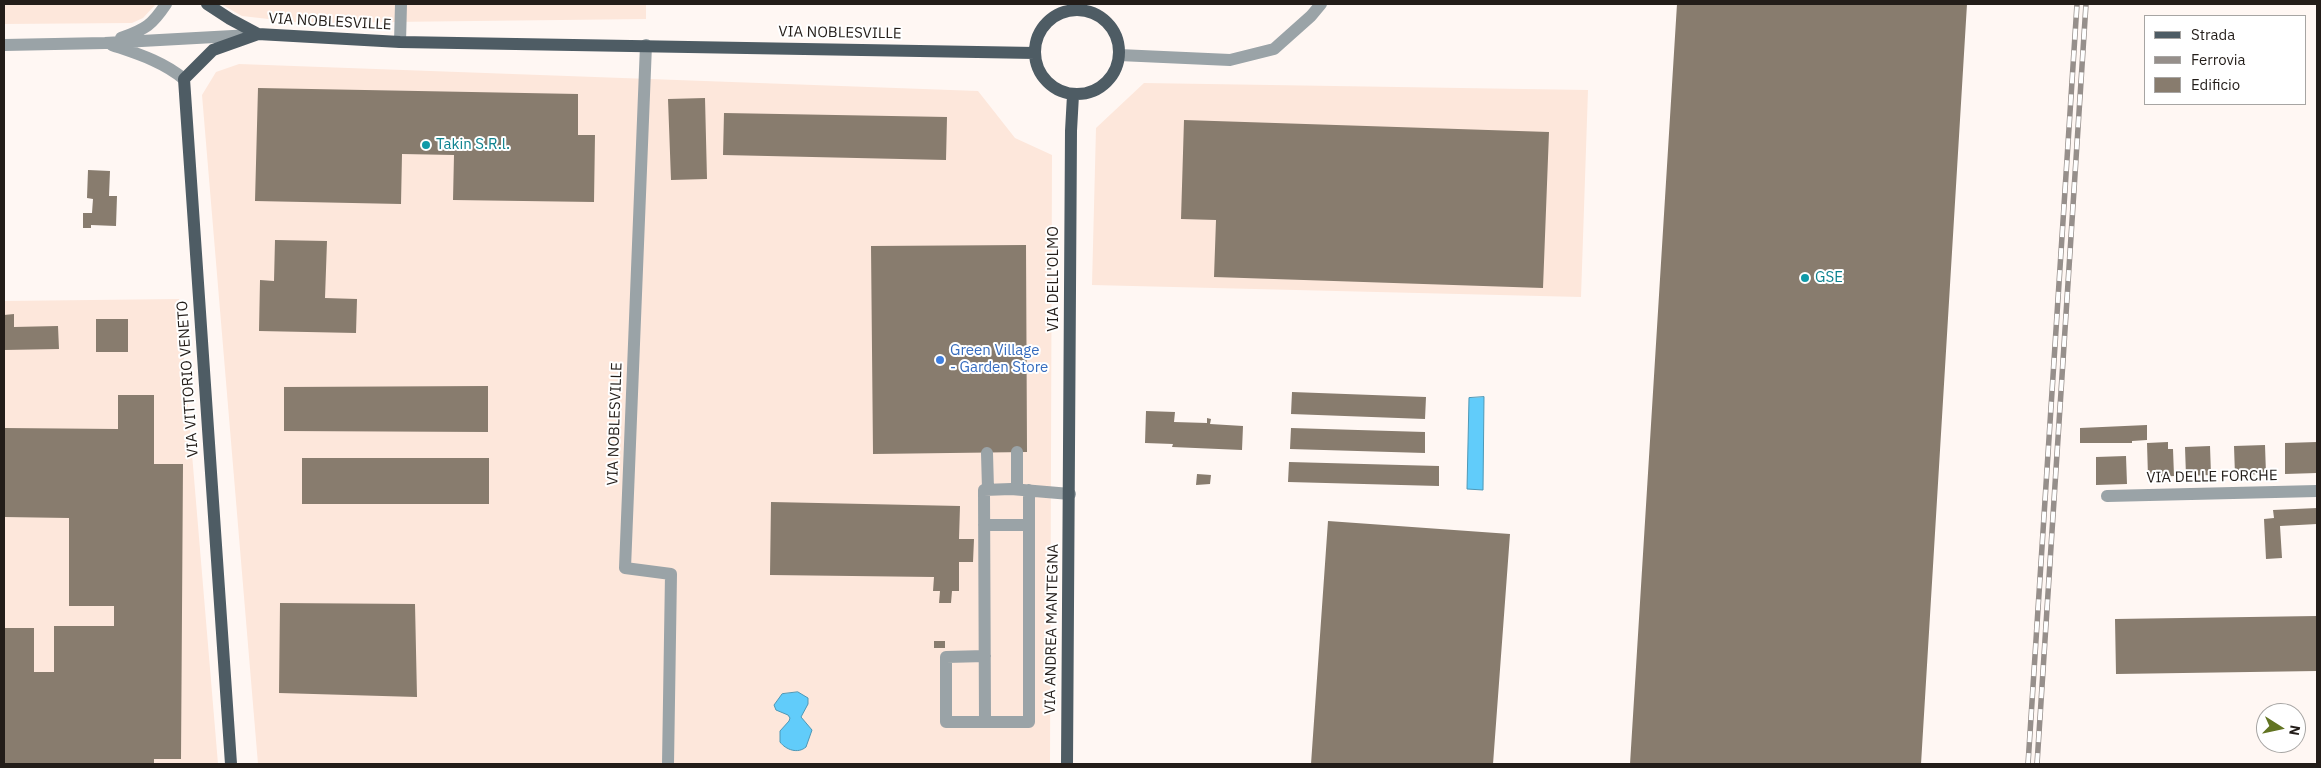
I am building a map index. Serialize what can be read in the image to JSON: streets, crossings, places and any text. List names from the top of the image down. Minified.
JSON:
{"streets":{"main road":["VIA NOBLESVILLE","VIA DELL'OLMO","VIA VITTORIO VENETO","VIA ANDREA MANTEGNA"],"street":["VIA DELLE FORCHE"]},"crossings":[["VIA NOBLESVILLE","VIA DELL'OLMO"],["VIA NOBLESVILLE","VIA VITTORIO VENETO"],["VIA DELL'OLMO","VIA ANDREA MANTEGNA"]],"places":["Takin S.R.l.","GSE","Green Village - Garden Store"],"legend":["Strada","Ferrovia","Edificio"],"north":"right"}
